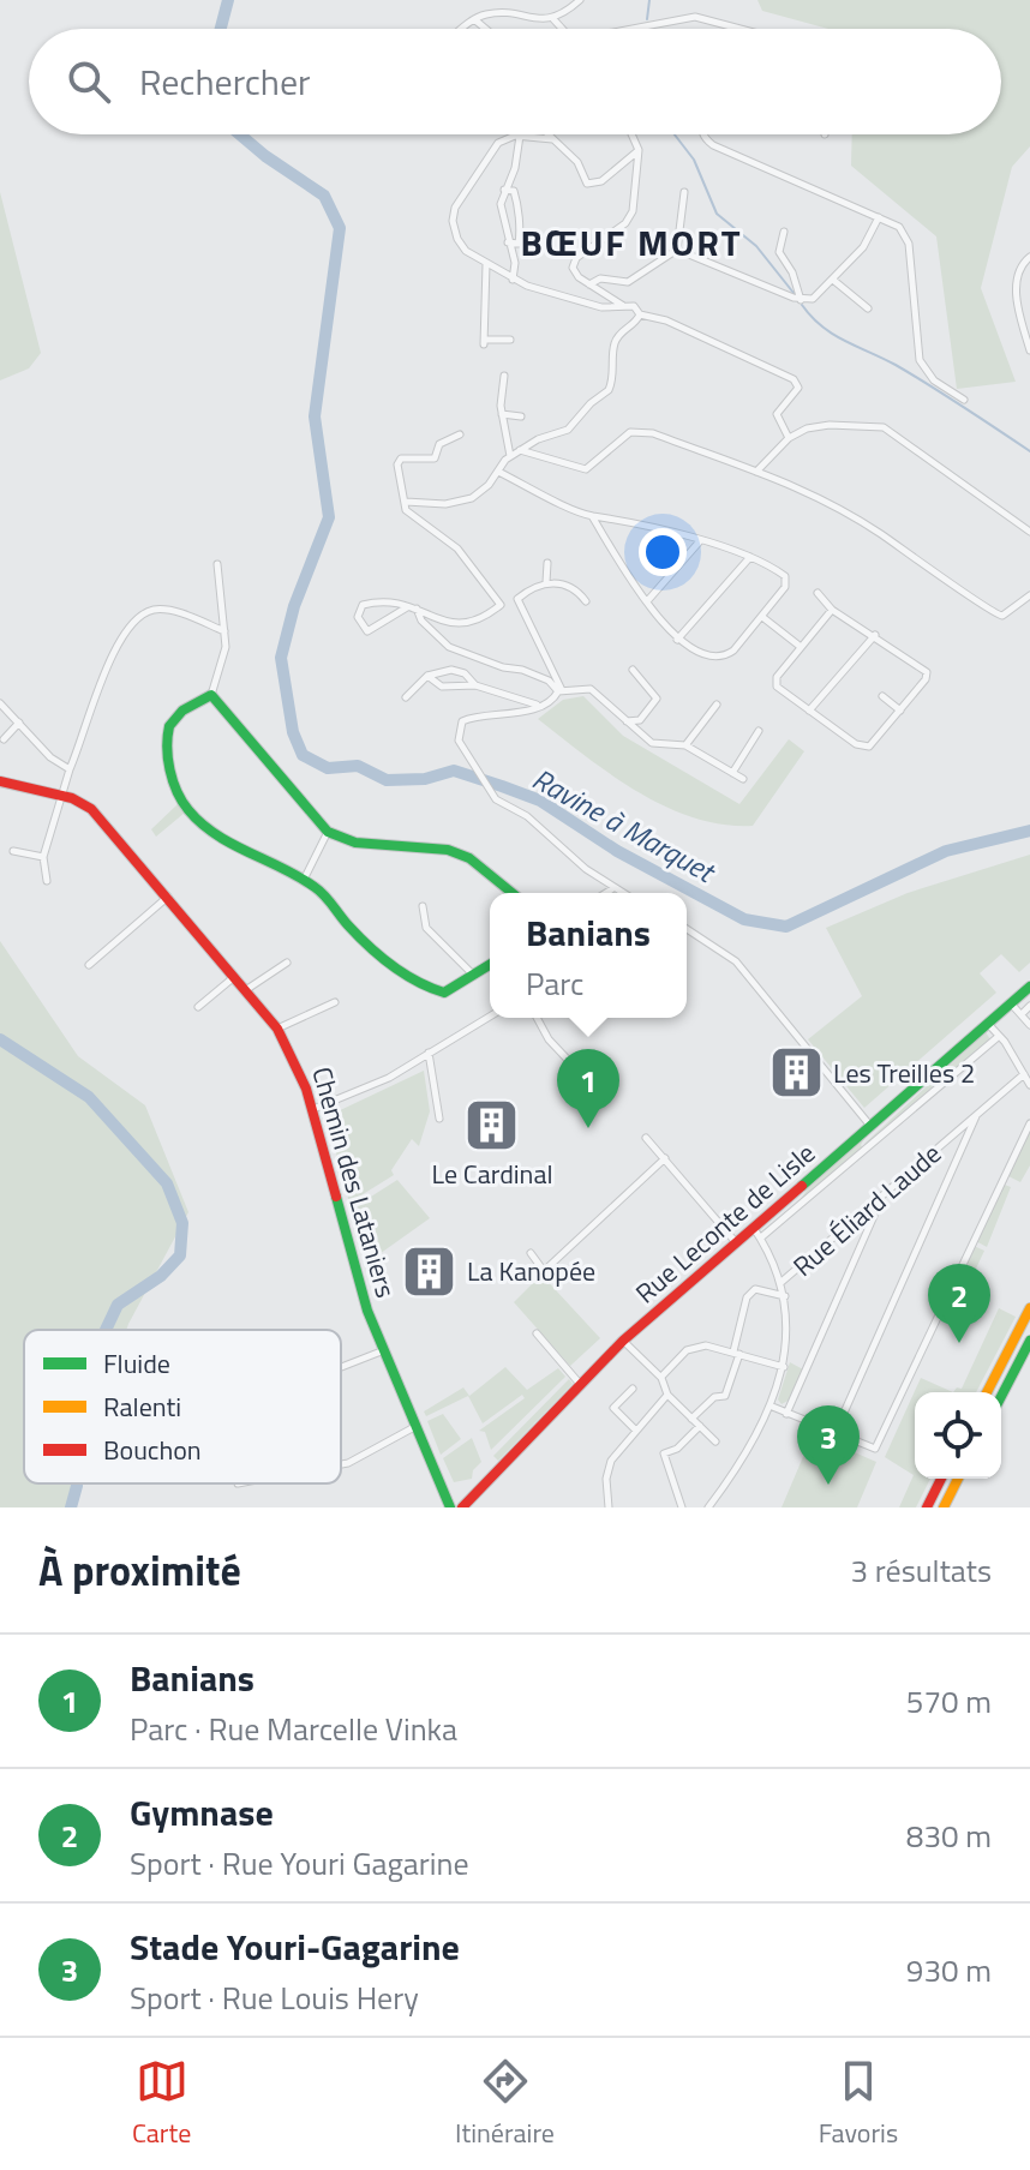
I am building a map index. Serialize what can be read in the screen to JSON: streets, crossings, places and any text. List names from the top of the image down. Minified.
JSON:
{"streets":{"main road":["Chemin des Lataniers","Rue Leconte de Lisle"],"street":["Rue Éliard Laude"]},"districts":["BŒUF MORT"],"water":["Ravine à Marquet"],"places":{"building":["Les Treilles 2","Le Cardinal","La Kanopée"]},"legend":["Fluide","Ralenti","Bouchon"],"page":{"search":"Rechercher","popup":["Banians","Parc"],"pins":["1","2","3"],"heading":["À proximité","3 résultats"],"list":[{"mark":"1","name":"Banians","note":"Parc · Rue Marcelle Vinka","value":"570 m"},{"mark":"2","name":"Gymnase","note":"Sport · Rue Youri Gagarine","value":"830 m"},{"mark":"3","name":"Stade Youri-Gagarine","note":"Sport · Rue Louis Hery","value":"930 m"}],"nav":["Carte","Itinéraire","Favoris"]}}
